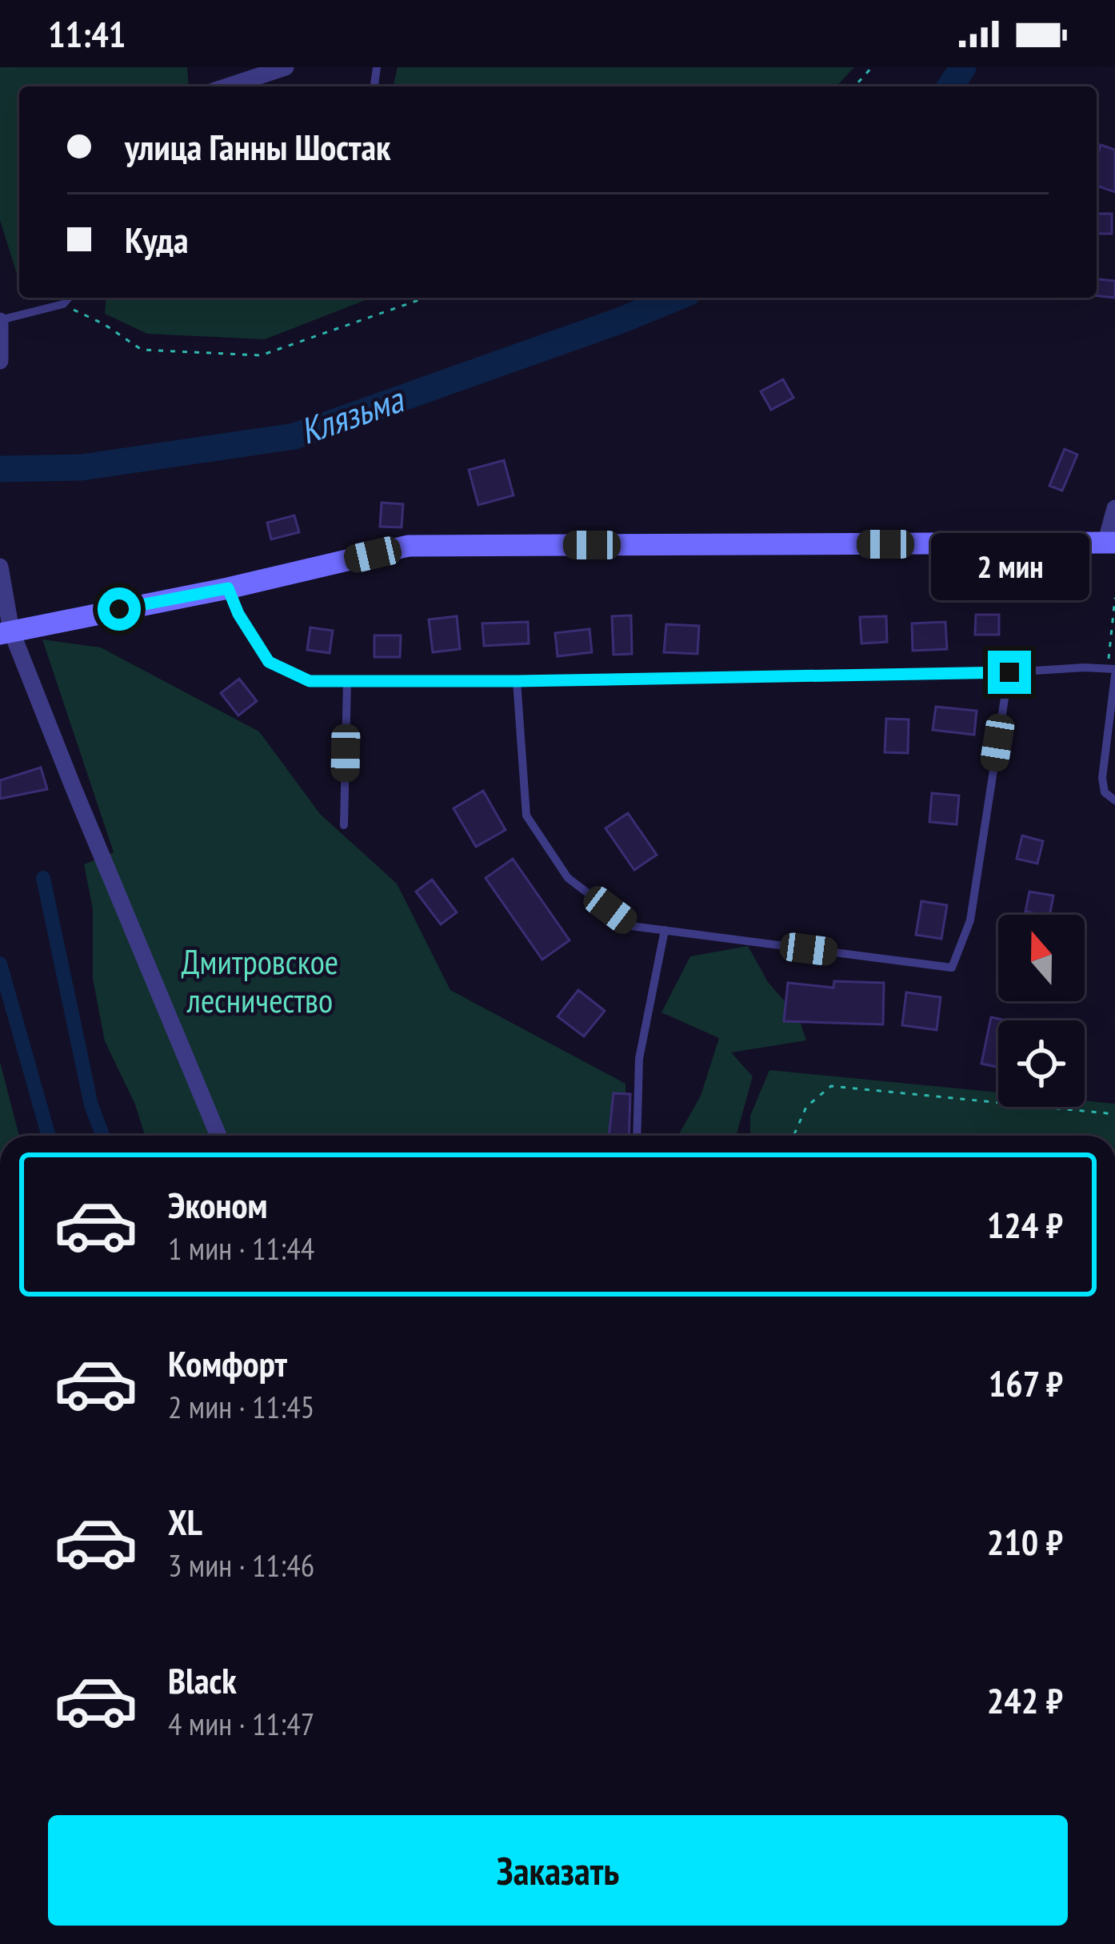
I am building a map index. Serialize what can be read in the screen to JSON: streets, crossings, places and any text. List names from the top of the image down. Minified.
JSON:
{"water":["Клязьма"],"parks":["Дмитровское лесничество"],"north":"top","page":{"status":"11:41","banner":["улица Ганны Шостак","Куда"],"bubble":"2 мин","list":[{"name":"Эконом","note":"1 мин · 11:44","value":"124 ₽"},{"name":"Комфорт","note":"2 мин · 11:45","value":"167 ₽"},{"name":"XL","note":"3 мин · 11:46","value":"210 ₽"},{"name":"Black","note":"4 мин · 11:47","value":"242 ₽"}],"buttons":"Заказать"}}
